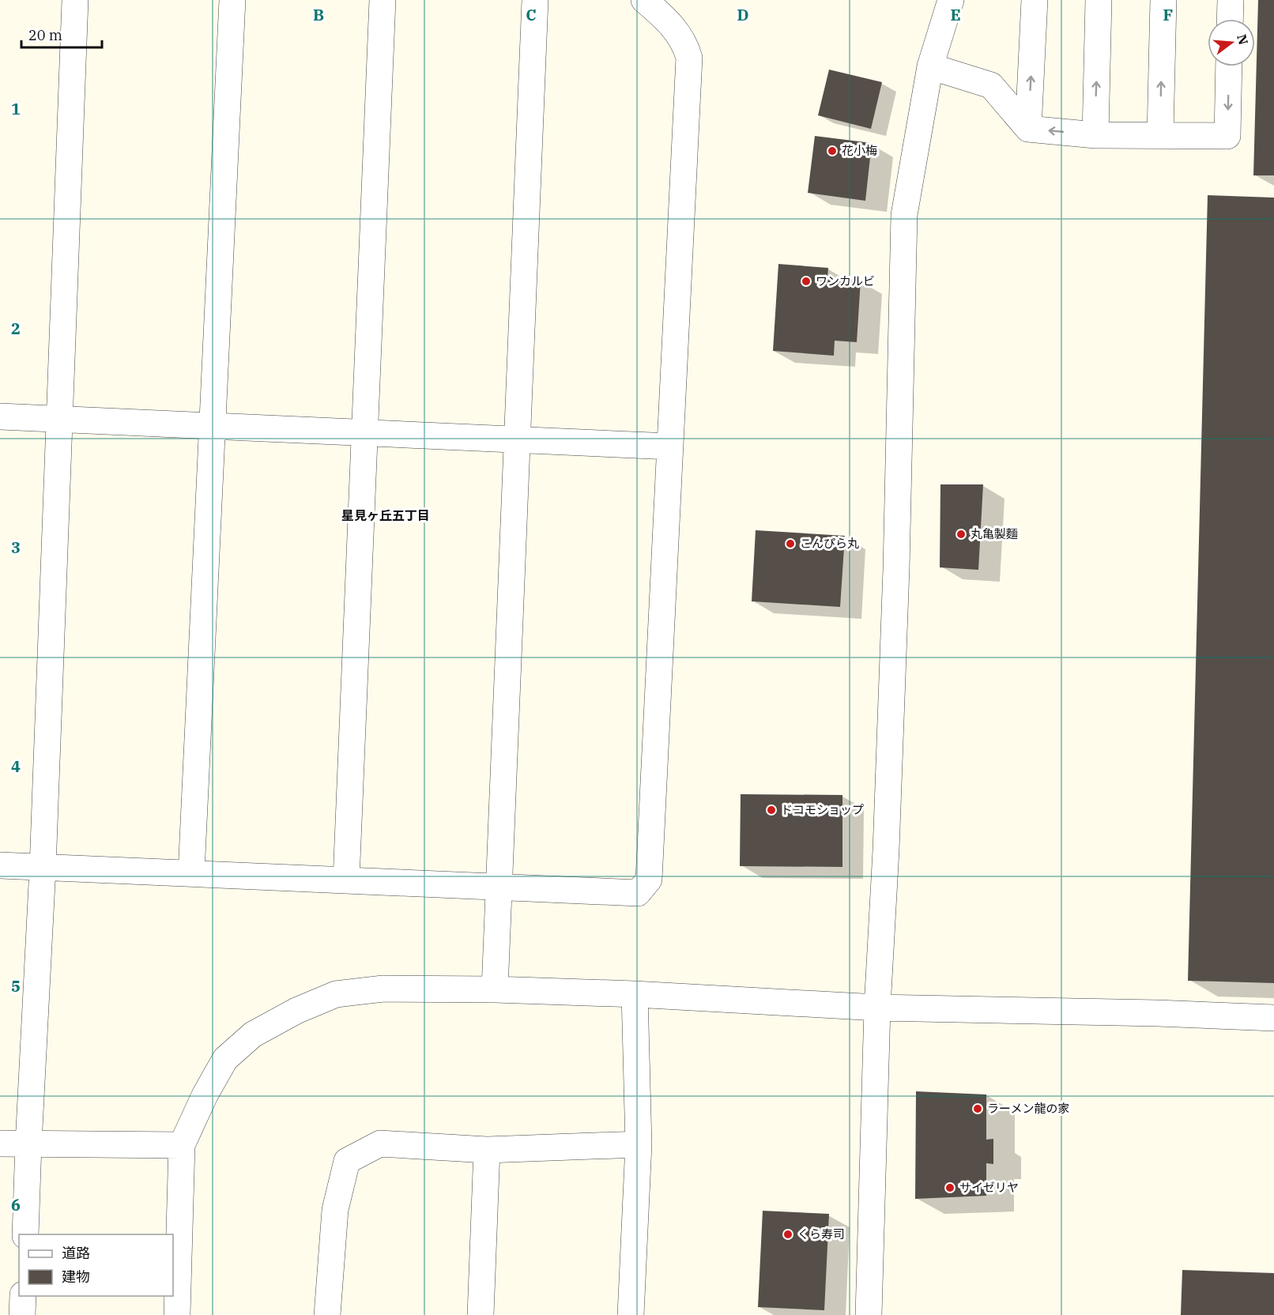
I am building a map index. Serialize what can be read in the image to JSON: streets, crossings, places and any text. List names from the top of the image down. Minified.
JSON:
{"districts":["星見ヶ丘五丁目"],"places":["花小梅","ワンカルビ","丸亀製麵","こんぴら丸","ドコモショップ","ラーメン龍の家","サイゼリヤ","くら寿司"],"legend":["道路","建物"],"scale_bar":"20 m","north":"right","grid":{"columns":["B","C","D","E","F"],"rows":["1","2","3","4","5","6"]}}
